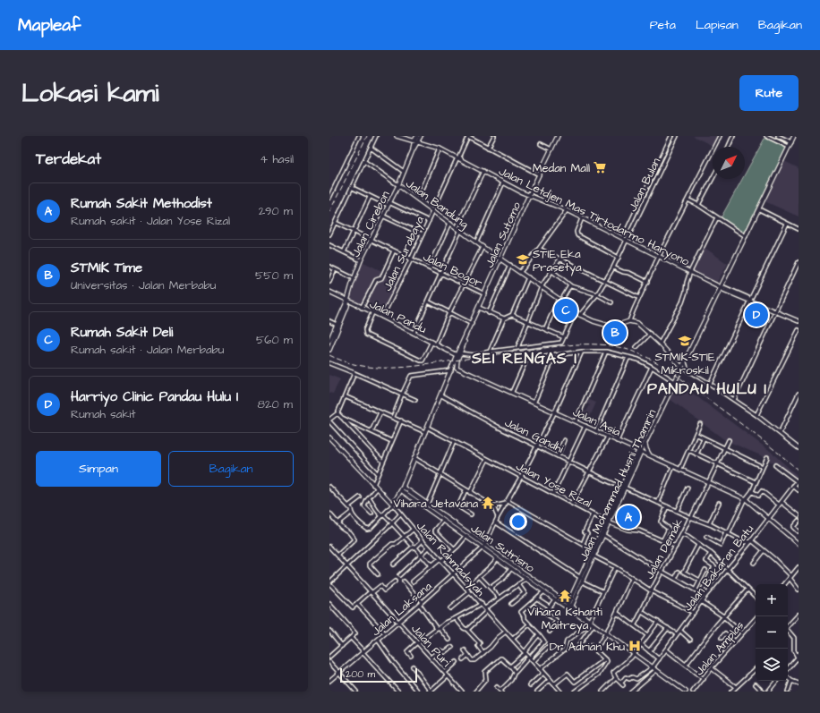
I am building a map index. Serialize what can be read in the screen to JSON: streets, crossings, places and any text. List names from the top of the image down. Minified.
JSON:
{"streets":{"main road":["Jalan Bandung","Jalan Letdjen Mas Tirtodarmo Haryono","Jalan Cirebon","Jalan Sutomo","Jalan Pandu","Jalan Asia","Jalan Mohammad Husni Thamrin","Jalan Sutrisno","Jalan Rahmadsyah"],"street":["Jalan Bulan","Jalan Surabaya","Jalan Bogor","Jalan Gandhi","Jalan Yose Rizal","Jalan Demak","Jalan Bakaran Batu","Jalan Laksana","Jalan Puri","Jalan Amplas"]},"crossings":[["Jalan Bulan","Jalan Bandung"],["Jalan Bulan","Jalan Letdjen Mas Tirtodarmo Haryono"],["Jalan Bandung","Jalan Cirebon"],["Jalan Bandung","Jalan Sutomo"],["Jalan Bandung","Jalan Surabaya"],["Jalan Letdjen Mas Tirtodarmo Haryono","Jalan Cirebon"],["Jalan Letdjen Mas Tirtodarmo Haryono","Jalan Sutomo"],["Jalan Letdjen Mas Tirtodarmo Haryono","Jalan Surabaya"],["Jalan Letdjen Mas Tirtodarmo Haryono","Jalan Mohammad Husni Thamrin"],["Jalan Cirebon","Jalan Bogor"],["Jalan Cirebon","Jalan Pandu"],["Jalan Sutomo","Jalan Bogor"],["Jalan Sutomo","Jalan Pandu"],["Jalan Sutomo","Jalan Asia"],["Jalan Sutomo","Jalan Gandhi"],["Jalan Sutomo","Jalan Yose Rizal"],["Jalan Sutomo","Jalan Sutrisno"],["Jalan Sutomo","Jalan Rahmadsyah"],["Jalan Surabaya","Jalan Bogor"],["Jalan Surabaya","Jalan Pandu"],["Jalan Asia","Jalan Mohammad Husni Thamrin"],["Jalan Asia","Jalan Demak"],["Jalan Asia","Jalan Bakaran Batu"],["Jalan Gandhi","Jalan Mohammad Husni Thamrin"],["Jalan Gandhi","Jalan Demak"],["Jalan Gandhi","Jalan Bakaran Batu"],["Jalan Yose Rizal","Jalan Mohammad Husni Thamrin"],["Jalan Yose Rizal","Jalan Demak"],["Jalan Mohammad Husni Thamrin","Jalan Sutrisno"],["Jalan Sutrisno","Jalan Bakaran Batu"],["Jalan Sutrisno","Jalan Laksana"],["Jalan Rahmadsyah","Jalan Laksana"],["Jalan Laksana","Jalan Puri"]],"districts":["SEI RENGAS I","PANDAU HULU I"],"places":{"supermarket":["Medan Mall"],"school or university":["STIE Eka Prasetya","STMIK-STIE Mikroskil"],"temple":["Vihara Jetavana","Vihara Kshanti Maitreya"],"hospital":["Dr Adrian Khu"]},"scale_bar":"200 m","north":"top right","page":{"header":"Mapleaf","nav":["Peta","Lapisan","Bagikan"],"buttons":["Rute",["Simpan","Bagikan"]],"title":"Lokasi kami","heading":["Terdekat","4 hasil"],"list":[{"mark":"A","name":"Rumah Sakit Methodist","note":"Rumah sakit · Jalan Yose Rizal","value":"290 m"},{"mark":"B","name":"STMIK Time","note":"Universitas · Jalan Merbabu","value":"550 m"},{"mark":"C","name":"Rumah Sakit Deli","note":"Rumah sakit · Jalan Merbabu","value":"560 m"},{"mark":"D","name":"Harriyo Clinic Pandau Hulu I","note":"Rumah sakit","value":"820 m"}],"pins":["C","D","B","A"],"map_buttons":["+","−"],"scale":"200 m"}}
